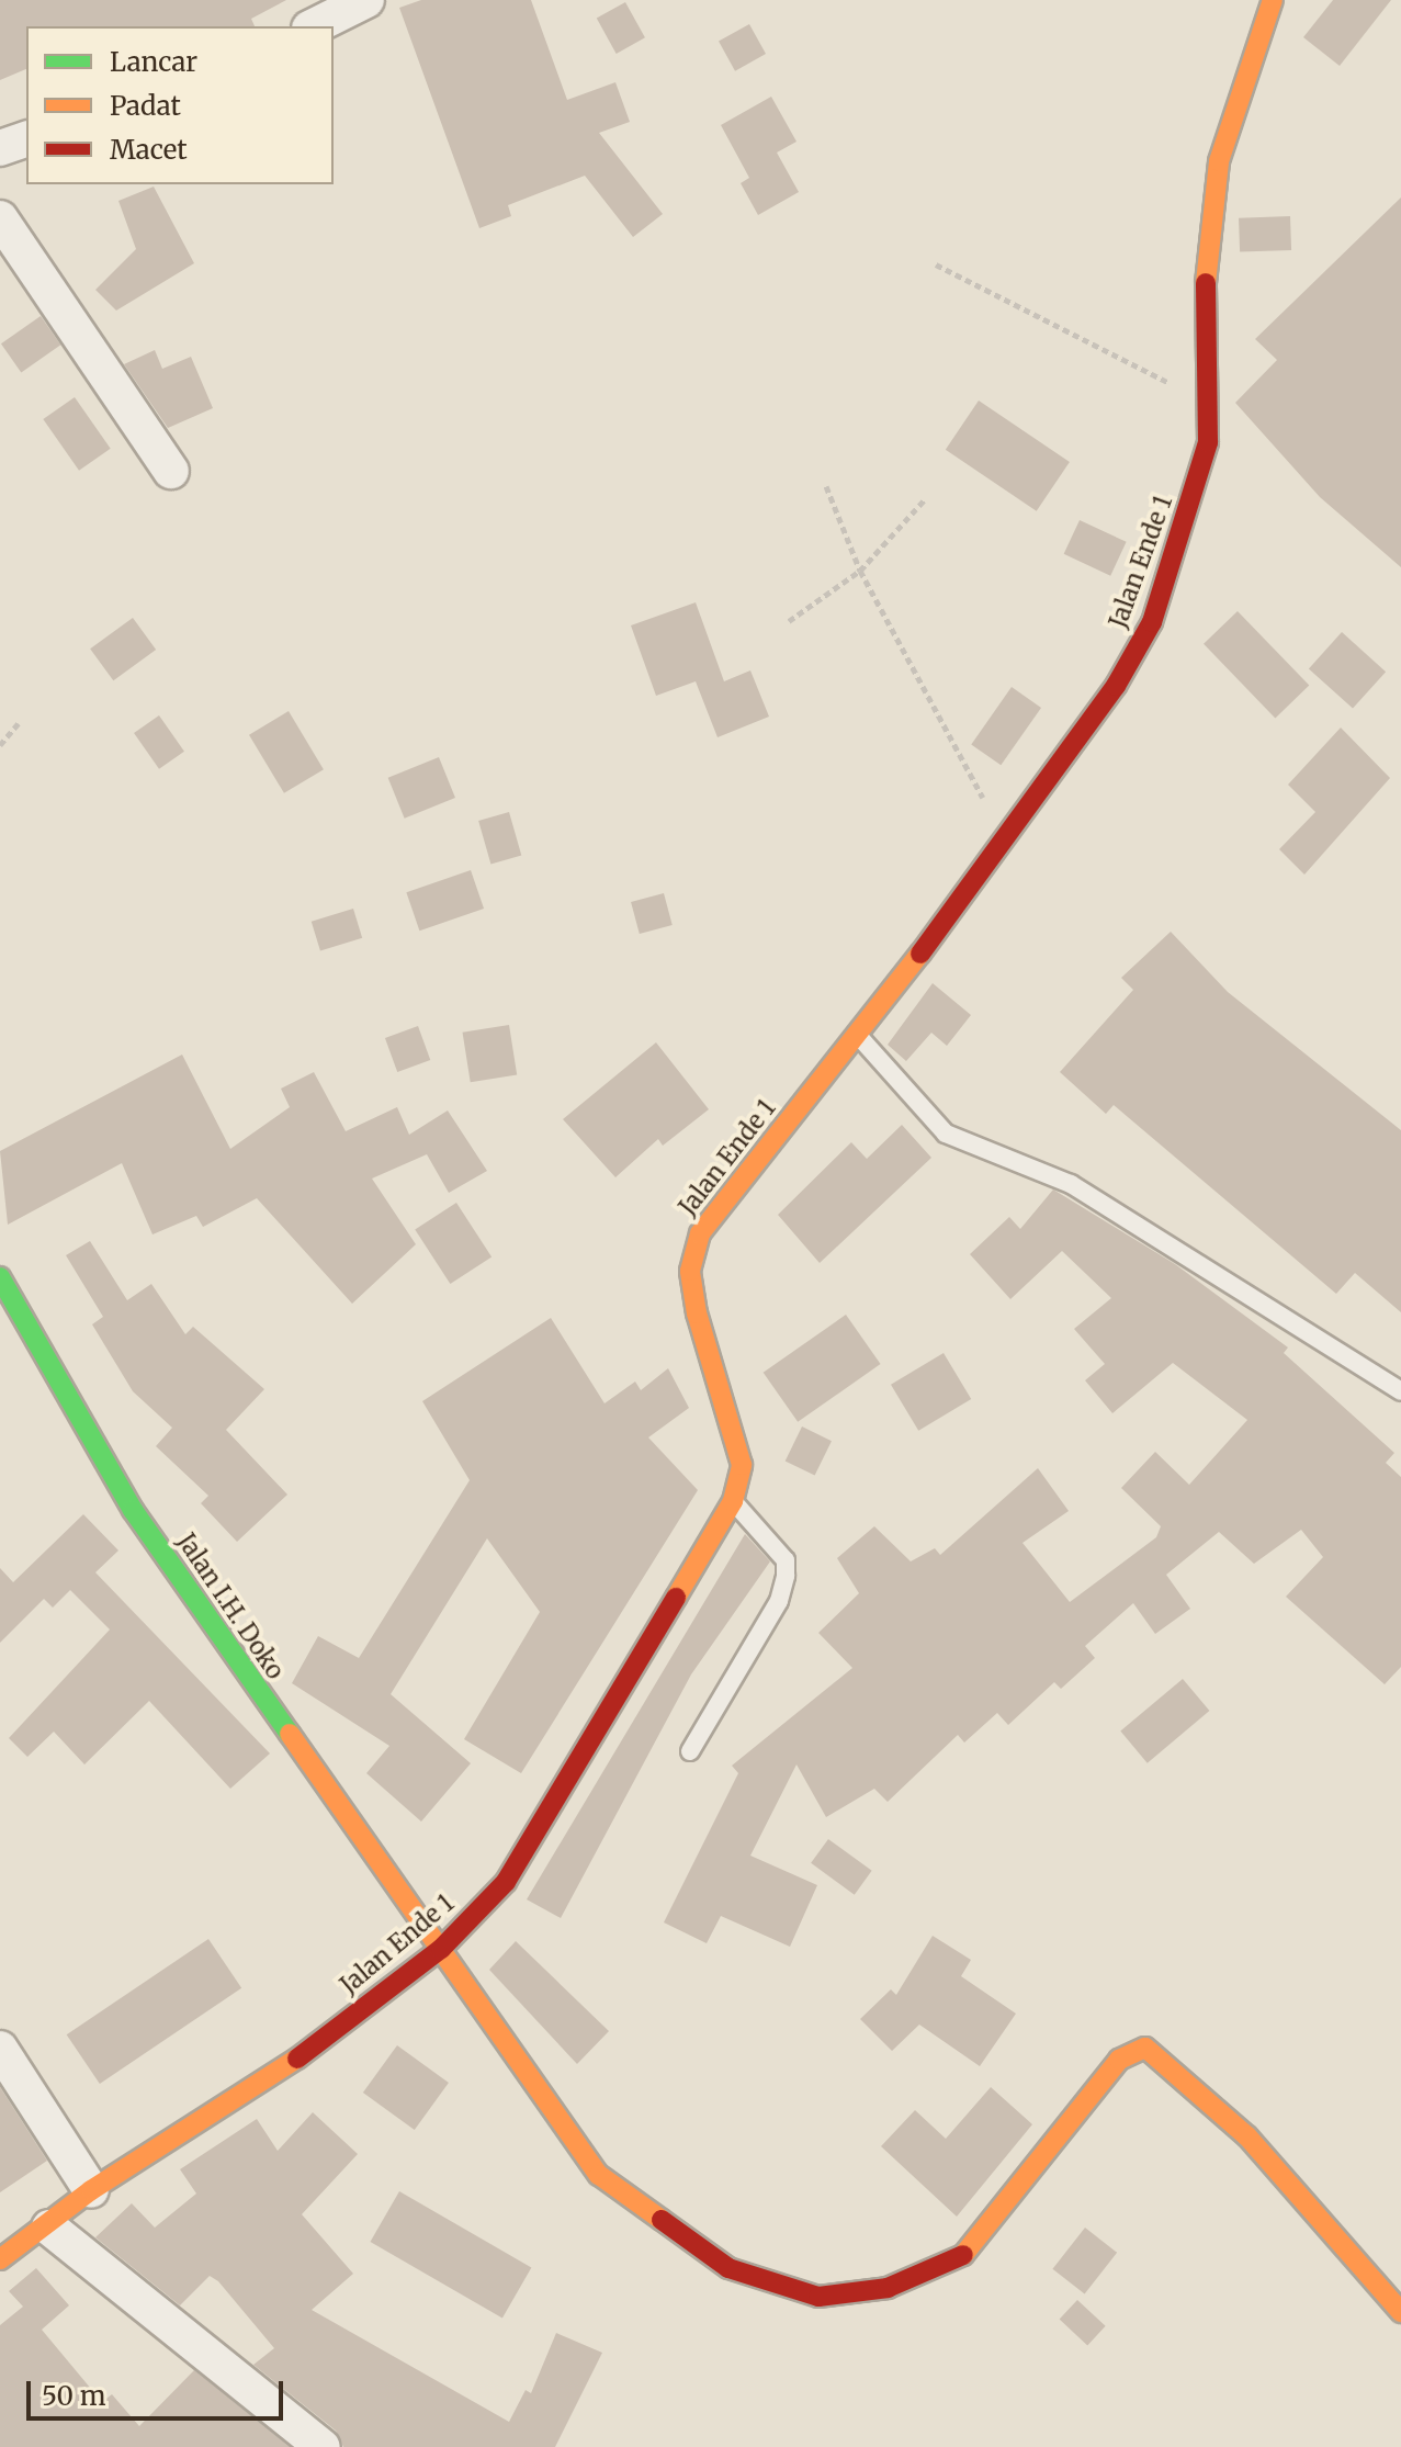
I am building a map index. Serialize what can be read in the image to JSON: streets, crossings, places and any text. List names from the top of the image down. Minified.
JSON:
{"streets":{"street":["Jalan Ende 1","Jalan I.H. Doko"]},"crossings":[["Jalan Ende 1","Jalan I.H. Doko"]],"legend":["Lancar","Padat","Macet"],"scale_bar":"50 m"}
